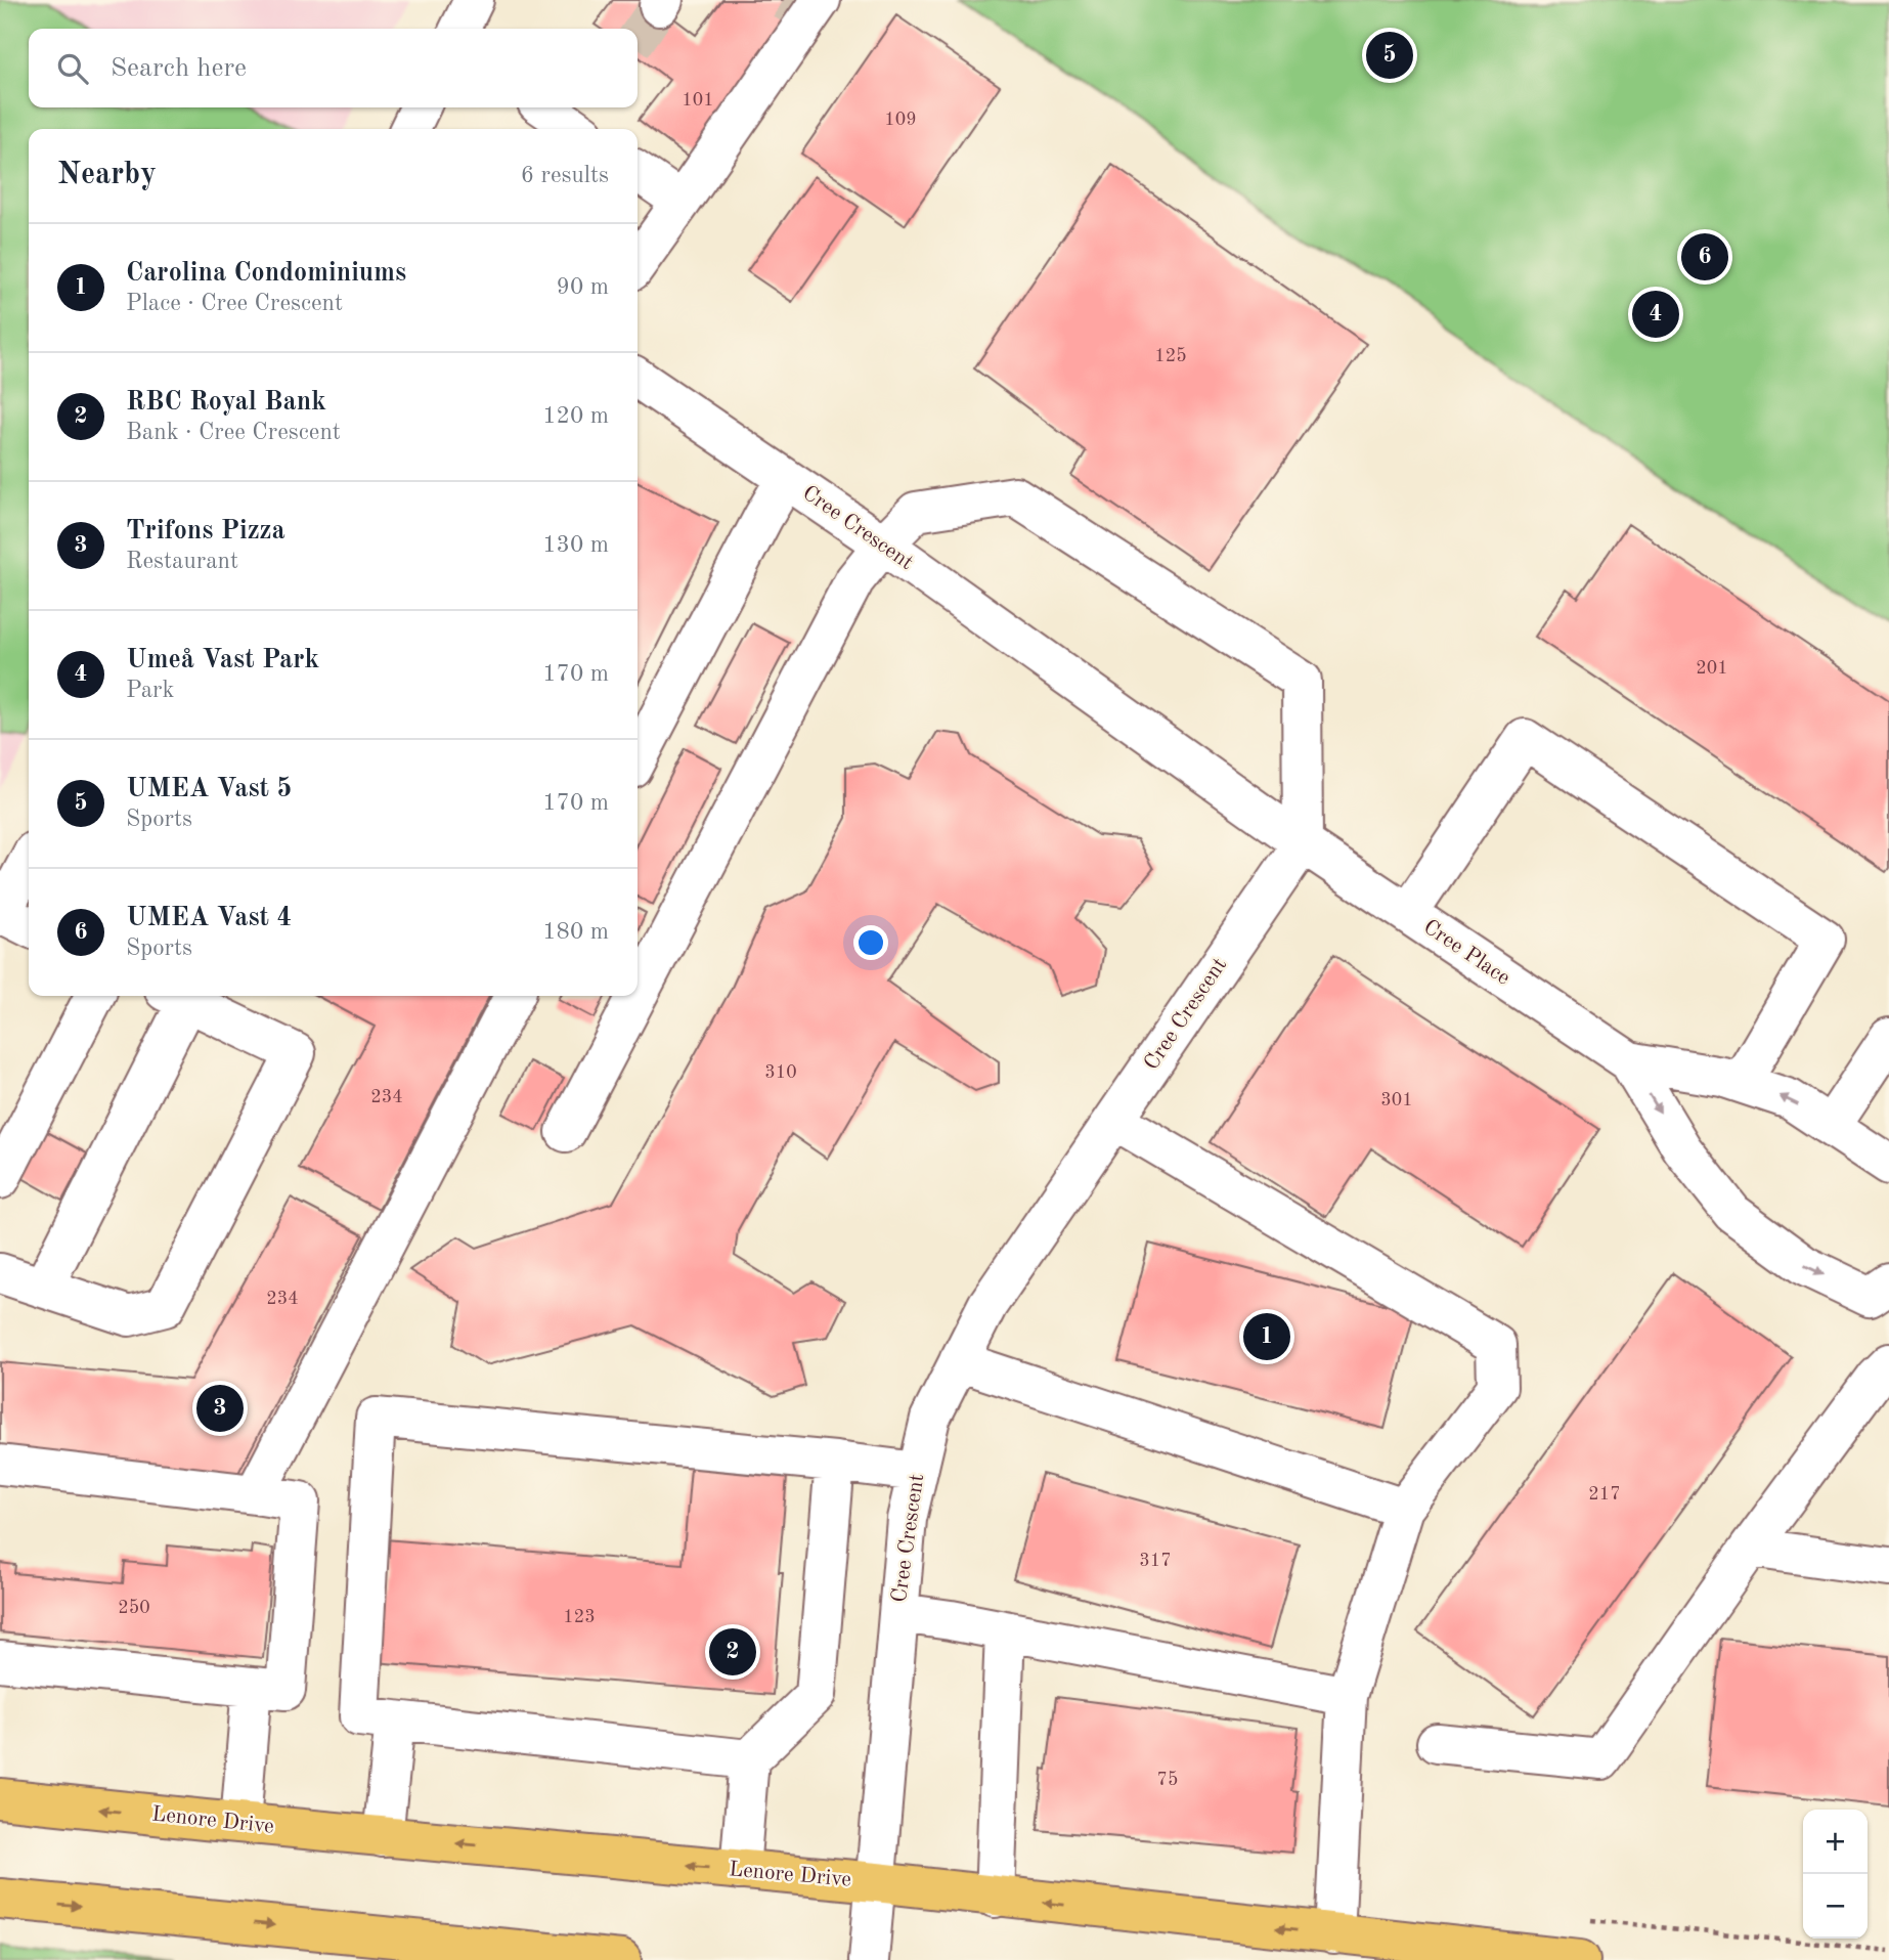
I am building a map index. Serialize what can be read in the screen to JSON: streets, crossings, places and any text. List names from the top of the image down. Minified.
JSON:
{"streets":{"main road":["Lenore Drive"],"street":["Cree Crescent","Cree Place"]},"crossings":[["Cree Crescent","Cree Place"],["Cree Crescent","Lenore Drive"]],"house_numbers":["101","109","125","201","310","234","301","234","217","317","250","123","75"],"page":{"pins":["5","6","4","1","3","2"],"search":"Search here","heading":["Nearby","6 results"],"list":[{"mark":"1","name":"Carolina Condominiums","note":"Place · Cree Crescent","value":"90 m"},{"mark":"2","name":"RBC Royal Bank","note":"Bank · Cree Crescent","value":"120 m"},{"mark":"3","name":"Trifons Pizza","note":"Restaurant","value":"130 m"},{"mark":"4","name":"Umeå Vast Park","note":"Park","value":"170 m"},{"mark":"5","name":"UMEA Vast 5","note":"Sports","value":"170 m"},{"mark":"6","name":"UMEA Vast 4","note":"Sports","value":"180 m"}],"map_buttons":["+","−"]}}
